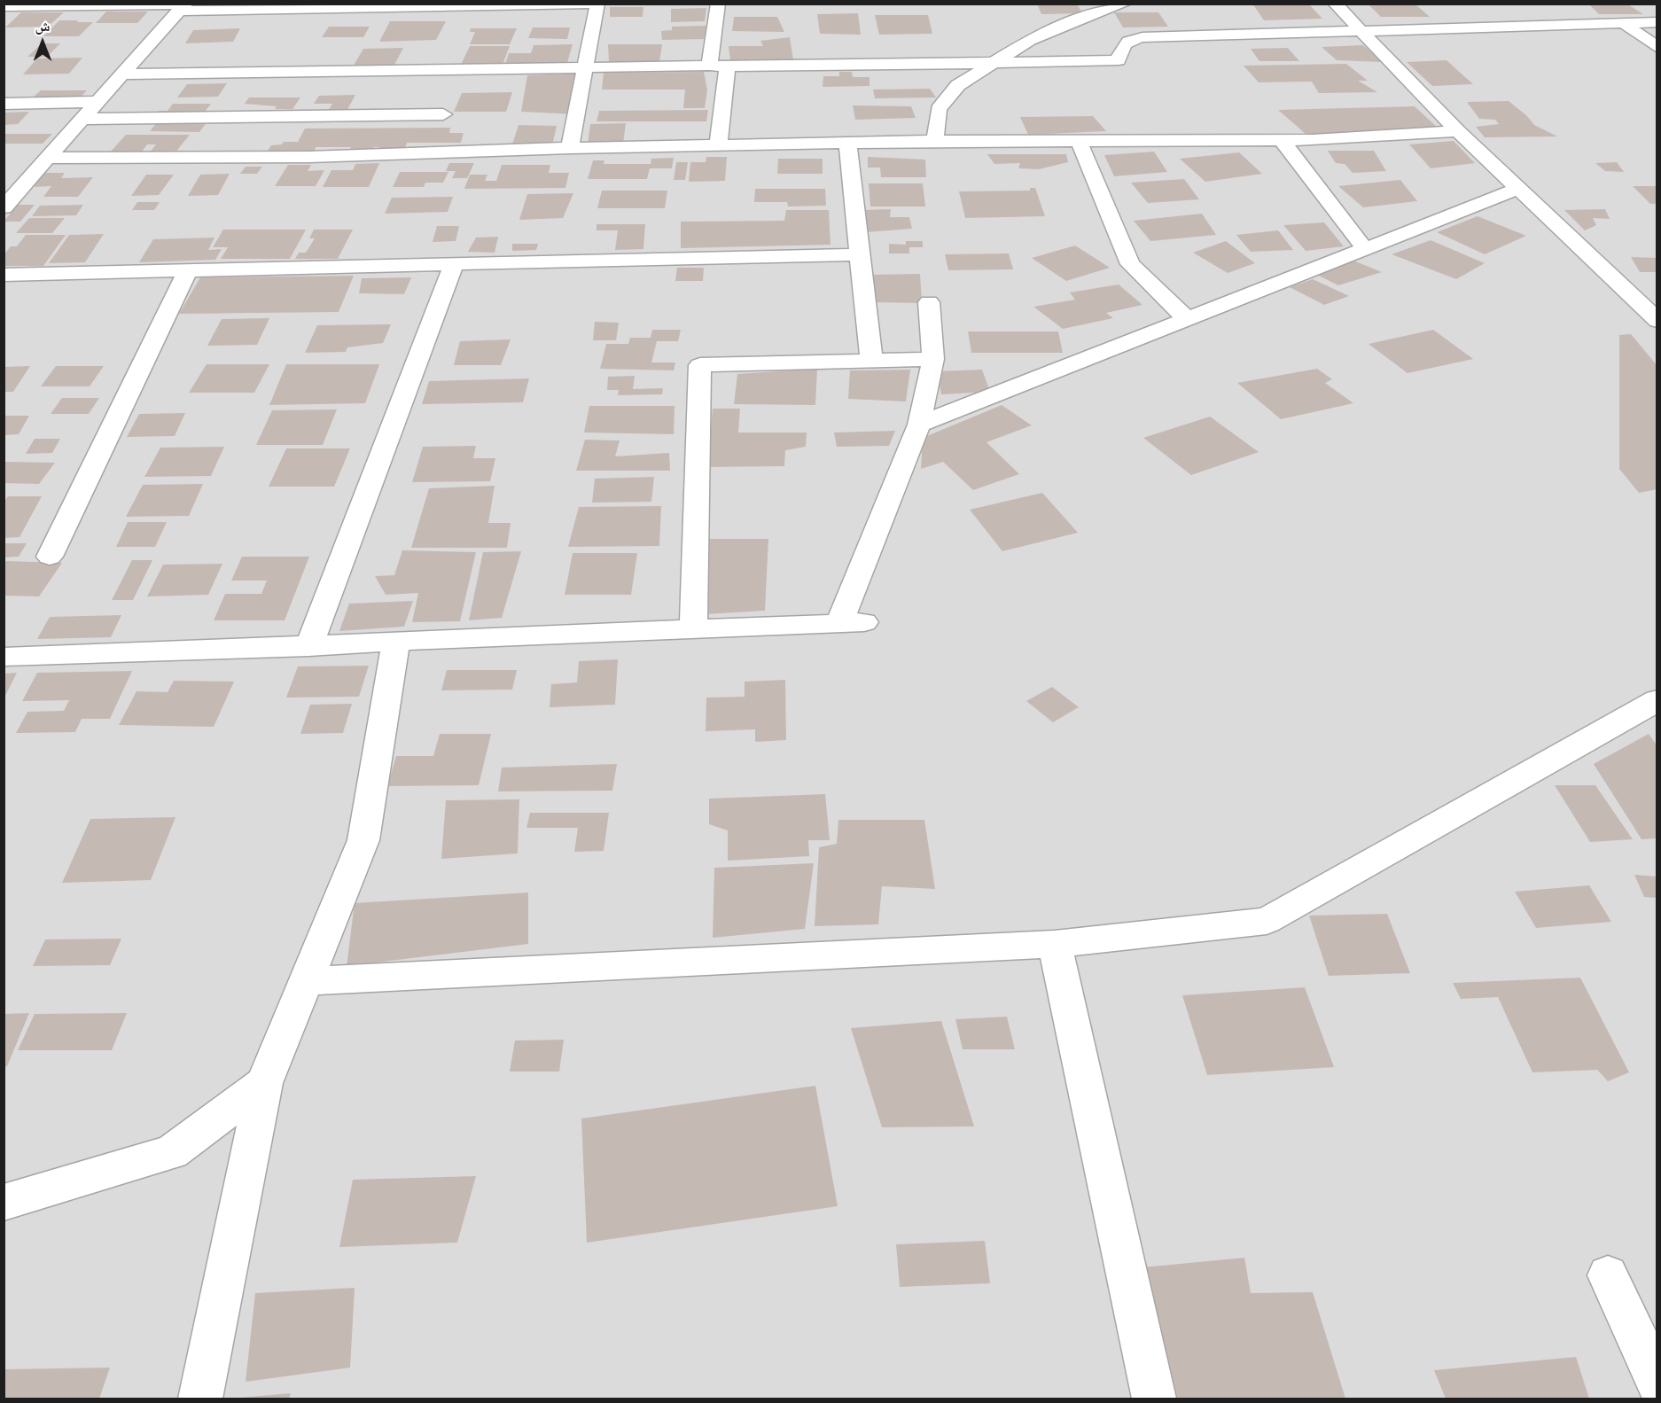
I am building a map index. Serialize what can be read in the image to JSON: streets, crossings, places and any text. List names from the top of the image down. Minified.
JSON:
{"north":"top"}
